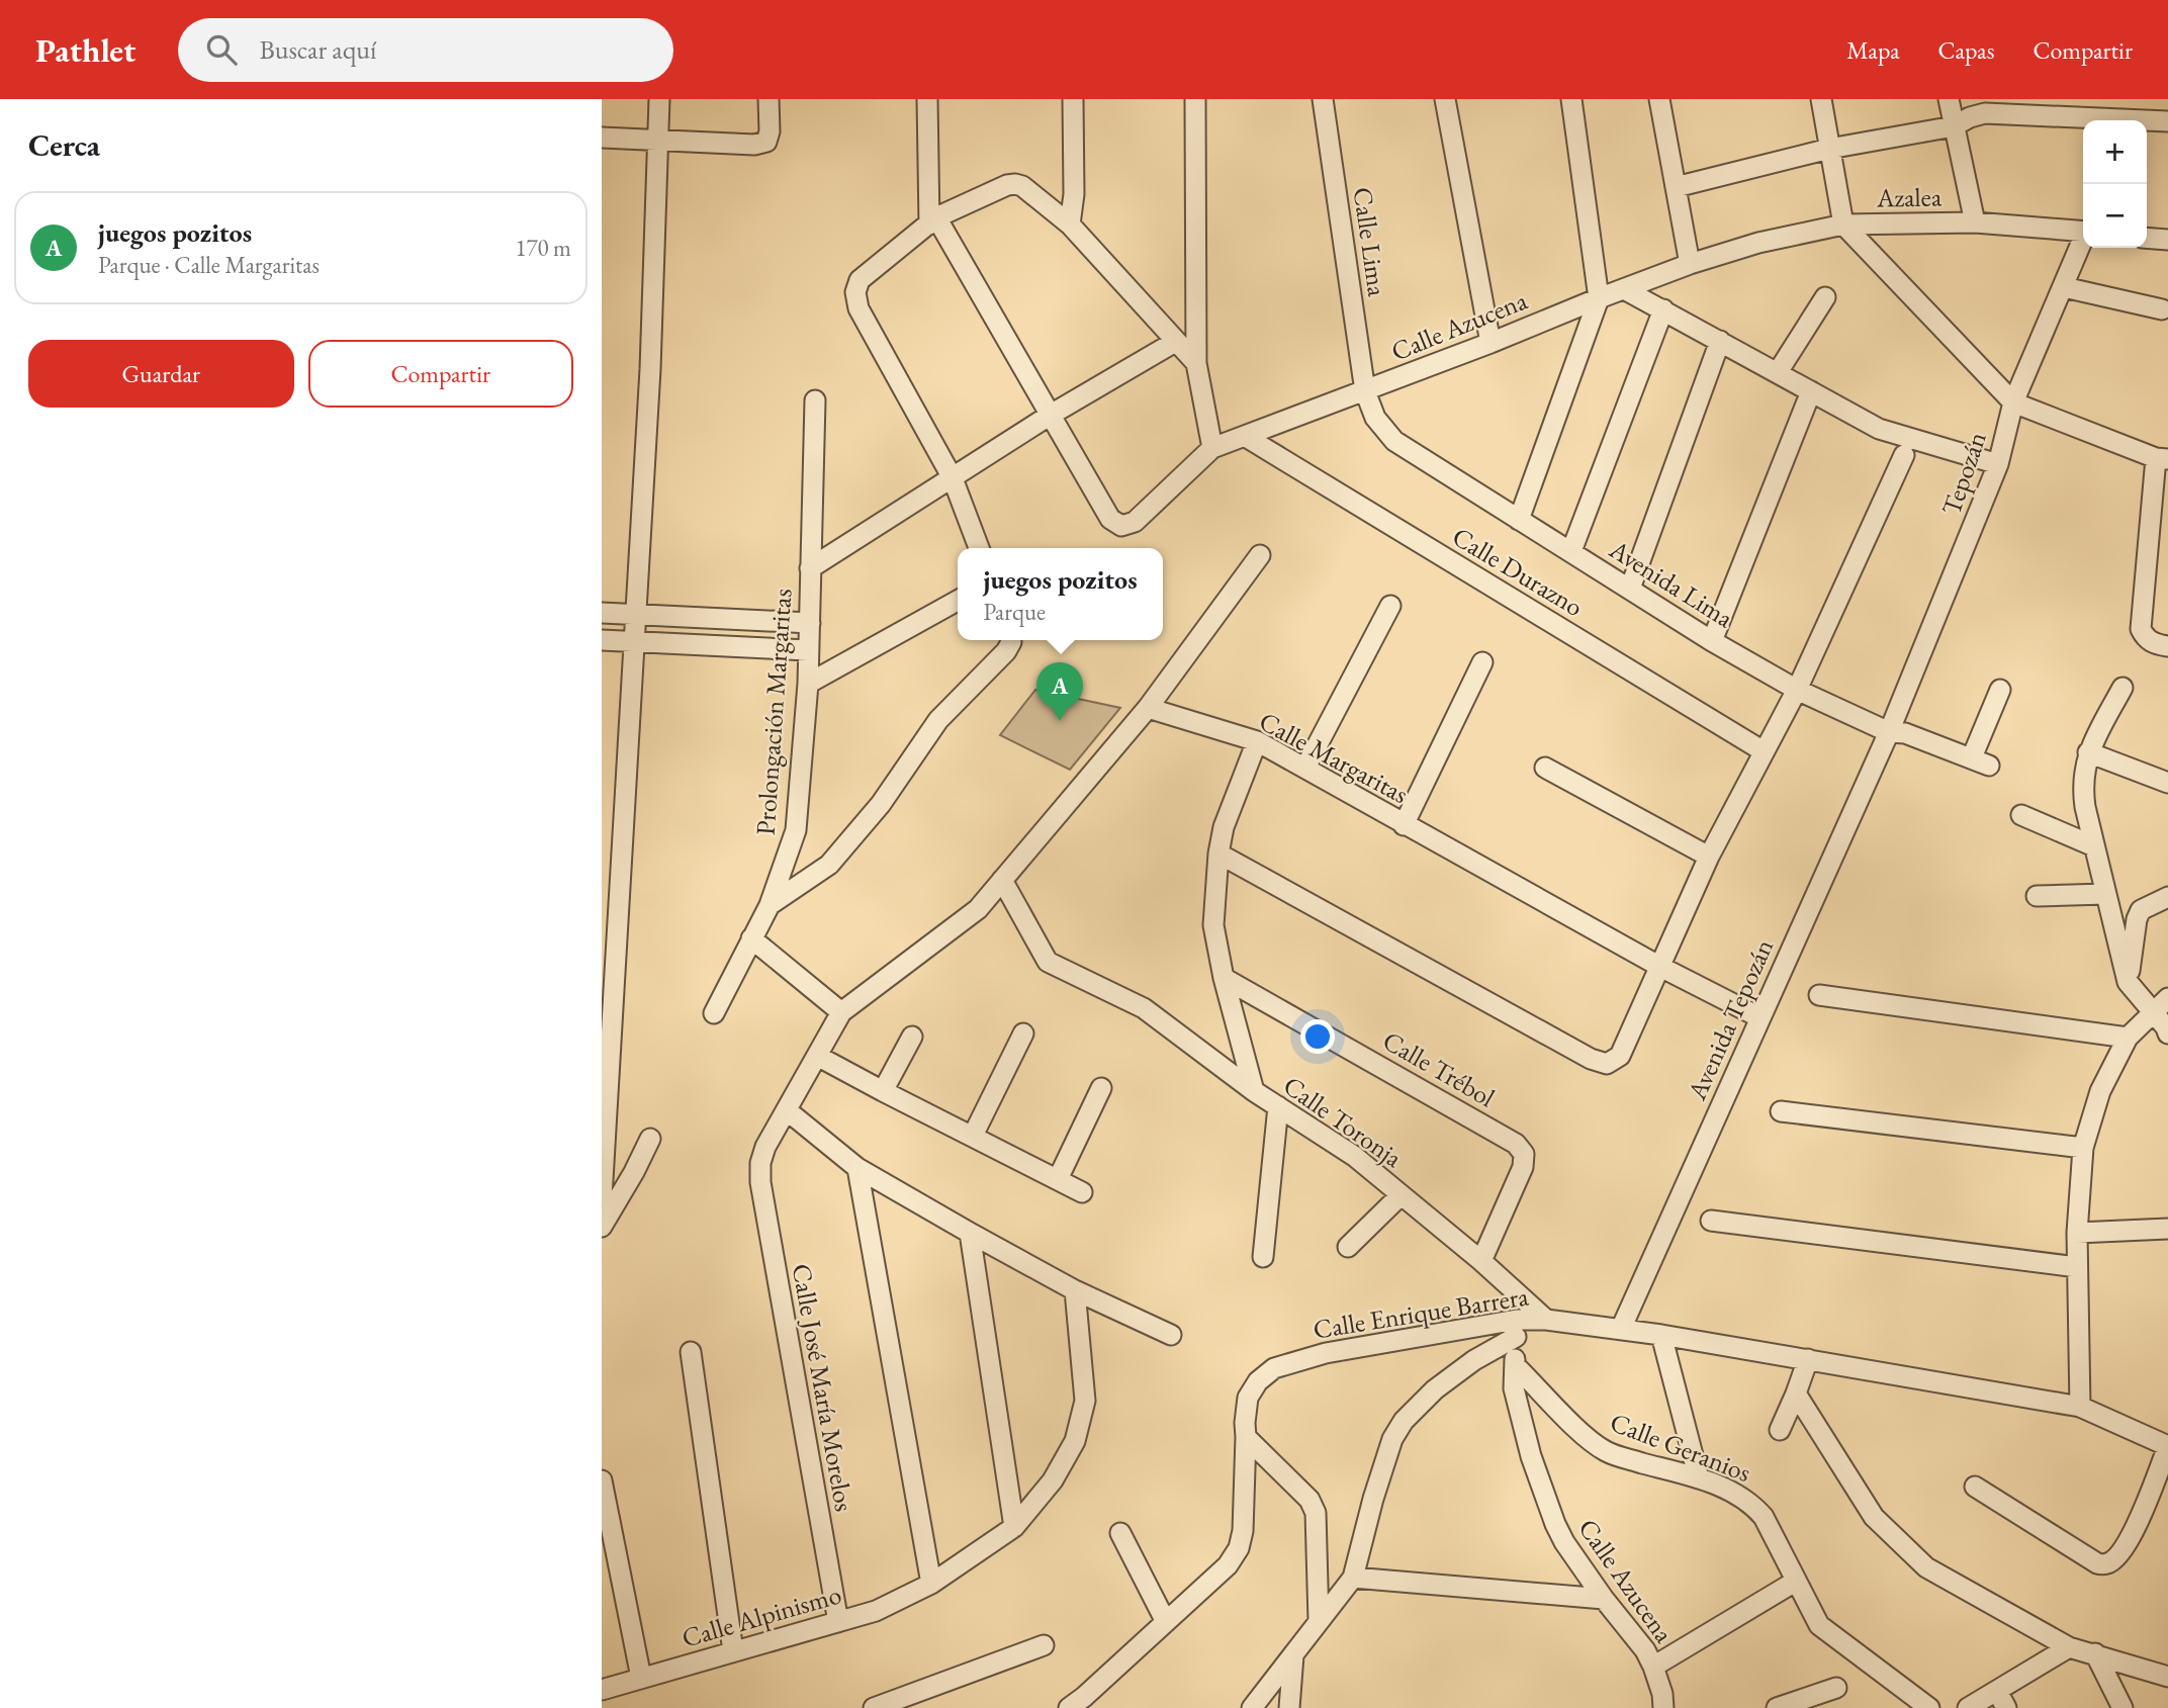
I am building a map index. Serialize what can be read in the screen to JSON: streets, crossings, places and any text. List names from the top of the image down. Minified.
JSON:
{"streets":{"street":["Azalea","Calle Lima","Calle Azucena","Tepozán","Calle Durazno","Avenida Lima","Prolongación Margaritas","Calle Margaritas","Avenida Tepozán","Calle Trébol","Calle Toronja","Calle Enrique Barrera","Calle José María Morelos","Calle Geranios","Calle Alpinismo"]},"crossings":[["Azalea","Calle Azucena"],["Calle Lima","Calle Azucena"],["Calle Lima","Avenida Lima"],["Calle Azucena","Calle Durazno"],["Calle Azucena","Avenida Lima"],["Calle Azucena","Calle Enrique Barrera"],["Calle Azucena","Calle Geranios"],["Tepozán","Avenida Lima"],["Tepozán","Avenida Tepozán"],["Avenida Lima","Avenida Tepozán"],["Calle Margaritas","Avenida Tepozán"],["Calle Margaritas","Calle Toronja"],["Avenida Tepozán","Calle Enrique Barrera"],["Calle Trébol","Calle Toronja"],["Calle Toronja","Calle Enrique Barrera"],["Calle José María Morelos","Calle Alpinismo"]],"page":{"header":"Pathlet","search":"Buscar aquí","nav":["Mapa","Capas","Compartir"],"heading":"Cerca","map_buttons":["+","−"],"list":[{"mark":"A","name":"juegos pozitos","note":"Parque · Calle Margaritas","value":"170 m"}],"buttons":["Guardar","Compartir"],"popup":["juegos pozitos","Parque"],"pins":"A"}}
